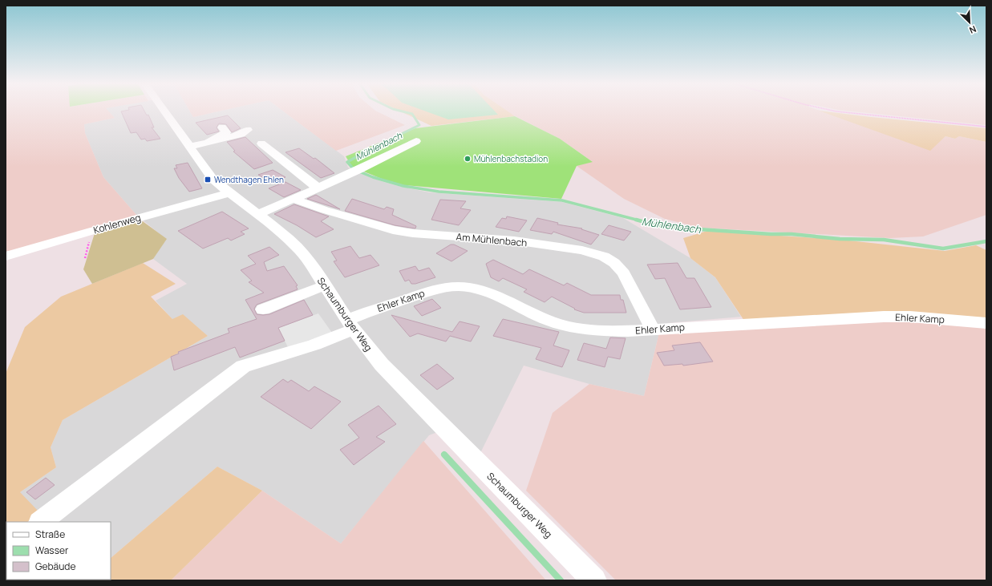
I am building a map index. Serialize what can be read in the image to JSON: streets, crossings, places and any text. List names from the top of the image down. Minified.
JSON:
{"streets":{"street":["Kohlenweg","Am Mühlenbach","Ehler Kamp","Schaumburger Weg"]},"crossings":[["Kohlenweg","Schaumburger Weg"],["Am Mühlenbach","Ehler Kamp"],["Ehler Kamp","Schaumburger Weg"]],"water":["Mühlenbach"],"places":{"other":["Mühlenbachstadion"],"transit":["Wendthagen Ehlen"]},"legend":["Straße","Wasser","Gebäude"],"north":"bottom right"}
